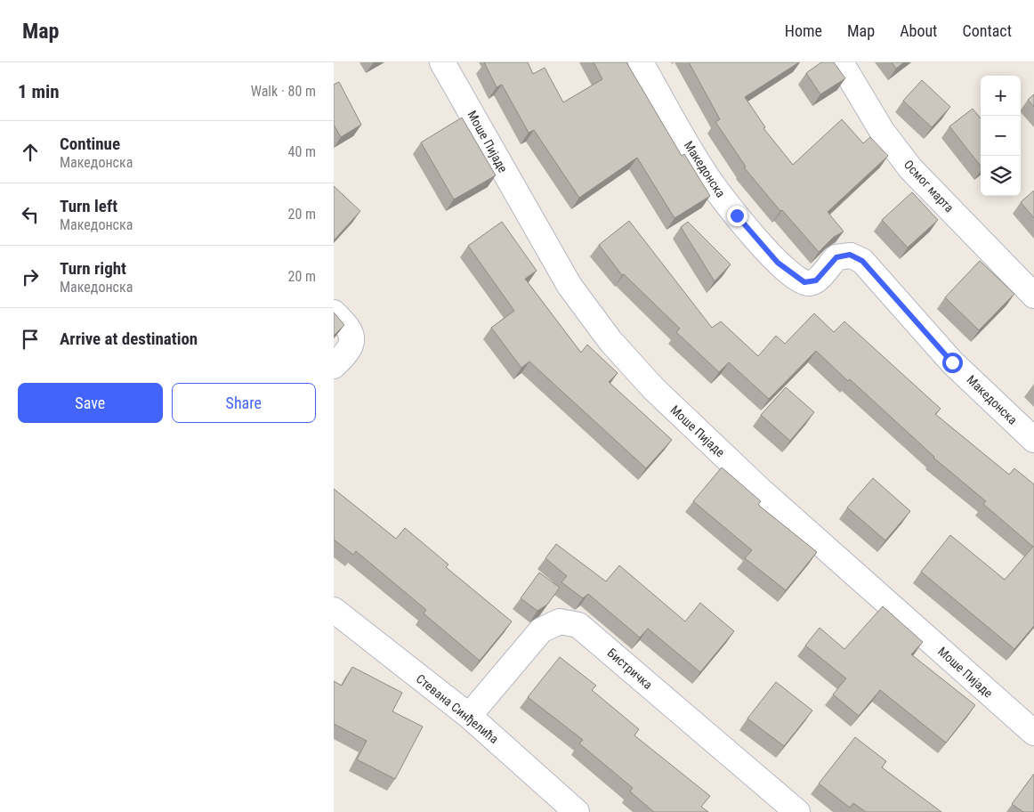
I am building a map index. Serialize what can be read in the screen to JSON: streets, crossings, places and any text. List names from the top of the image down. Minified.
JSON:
{"streets":{"street":["Моше Пијаде","Македонска","Осмог марта","Бистричка","Стевана Синђелића"]},"crossings":[["Бистричка","Стевана Синђелића"]],"page":{"header":"Map","nav":["Home","Map","About","Contact"],"heading":["1 min","Walk · 80 m"],"map_buttons":["+","−"],"list":[["Continue","Македонска","40 m"],["Turn left","Македонска","20 m"],["Turn right","Македонска","20 m"],"Arrive at destination"],"buttons":["Save","Share"]}}
